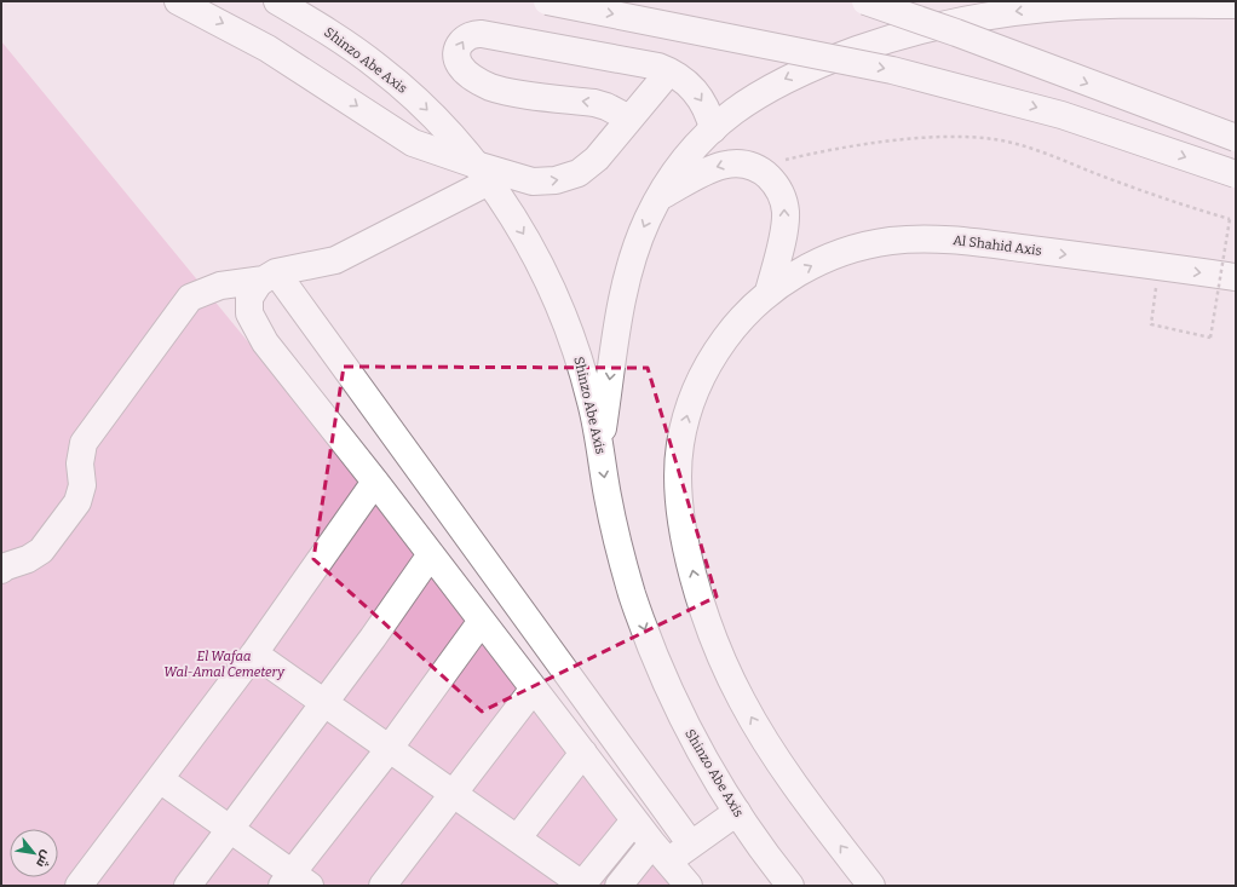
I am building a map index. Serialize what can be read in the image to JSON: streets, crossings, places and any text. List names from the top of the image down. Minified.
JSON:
{"streets":{"main road":["Shinzo Abe Axis","Al Shahid Axis"]},"parks":["El Wafaa Wal-Amal Cemetery"],"north":"bottom right"}
